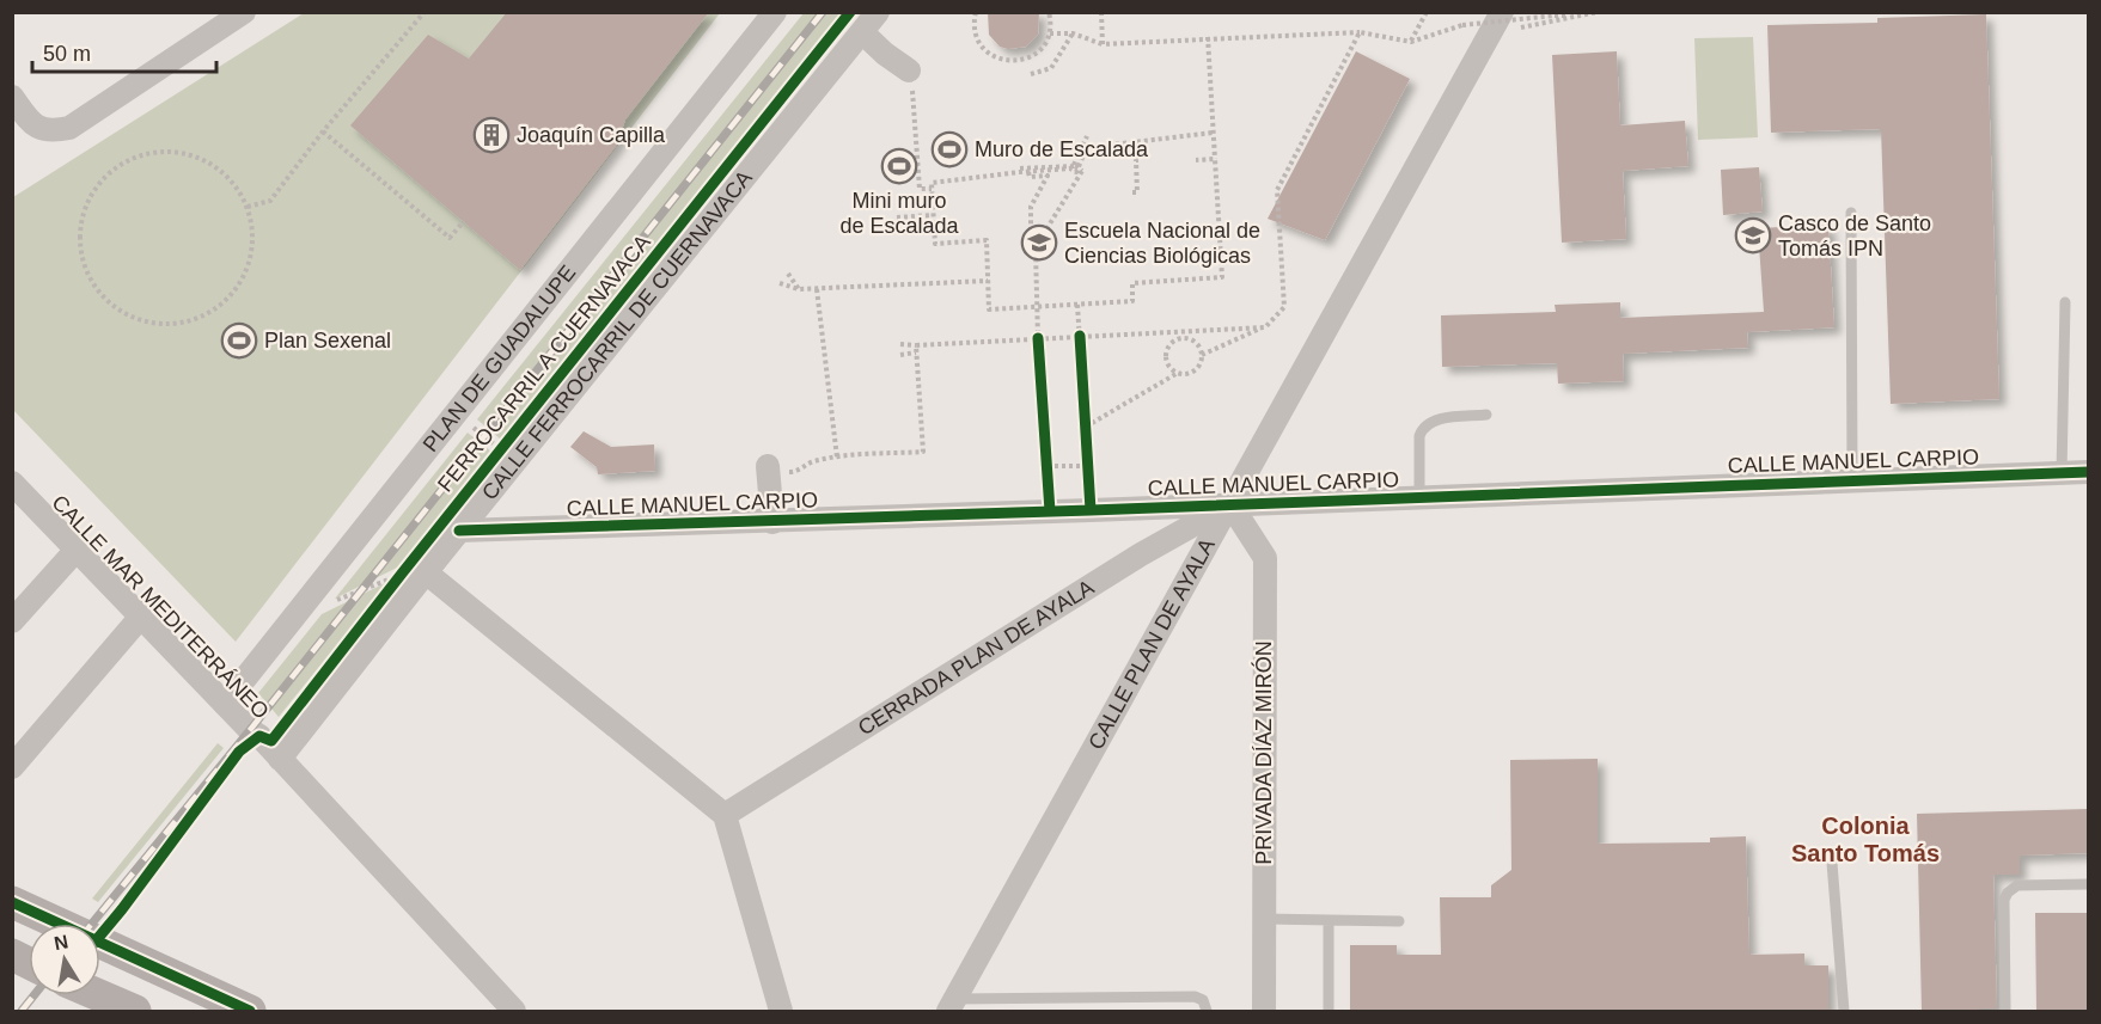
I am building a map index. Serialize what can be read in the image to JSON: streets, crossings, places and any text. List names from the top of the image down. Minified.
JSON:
{"streets":{"street":["CALLE FERROCARRIL DE CUERNAVACA","PLAN DE GUADALUPE","CALLE MANUEL CARPIO","CALLE MAR MEDITERRÁNEO","CALLE PLAN DE AYALA","CERRADA PLAN DE AYALA","PRIVADA DÍAZ MIRÓN"],"cycle path":["FERROCARRIL A CUERNAVACA"]},"crossings":[["CALLE FERROCARRIL DE CUERNAVACA","CALLE MANUEL CARPIO"],["CALLE FERROCARRIL DE CUERNAVACA","CALLE MAR MEDITERRÁNEO"],["PLAN DE GUADALUPE","CALLE MAR MEDITERRÁNEO"],["CALLE MANUEL CARPIO","CALLE PLAN DE AYALA"],["CALLE MANUEL CARPIO","CERRADA PLAN DE AYALA"],["CALLE MANUEL CARPIO","PRIVADA DÍAZ MIRÓN"],["CALLE PLAN DE AYALA","CERRADA PLAN DE AYALA"],["CALLE PLAN DE AYALA","PRIVADA DÍAZ MIRÓN"],["CERRADA PLAN DE AYALA","PRIVADA DÍAZ MIRÓN"]],"districts":["Colonia Santo Tomás"],"places":{"building":["Joaquín Capilla"],"sports":["Muro de Escalada","Mini muro de Escalada","Plan Sexenal"],"school or university":["Casco de Santo Tomás IPN","Escuela Nacional de Ciencias Biológicas"]},"scale_bar":"50 m","north":"top"}
